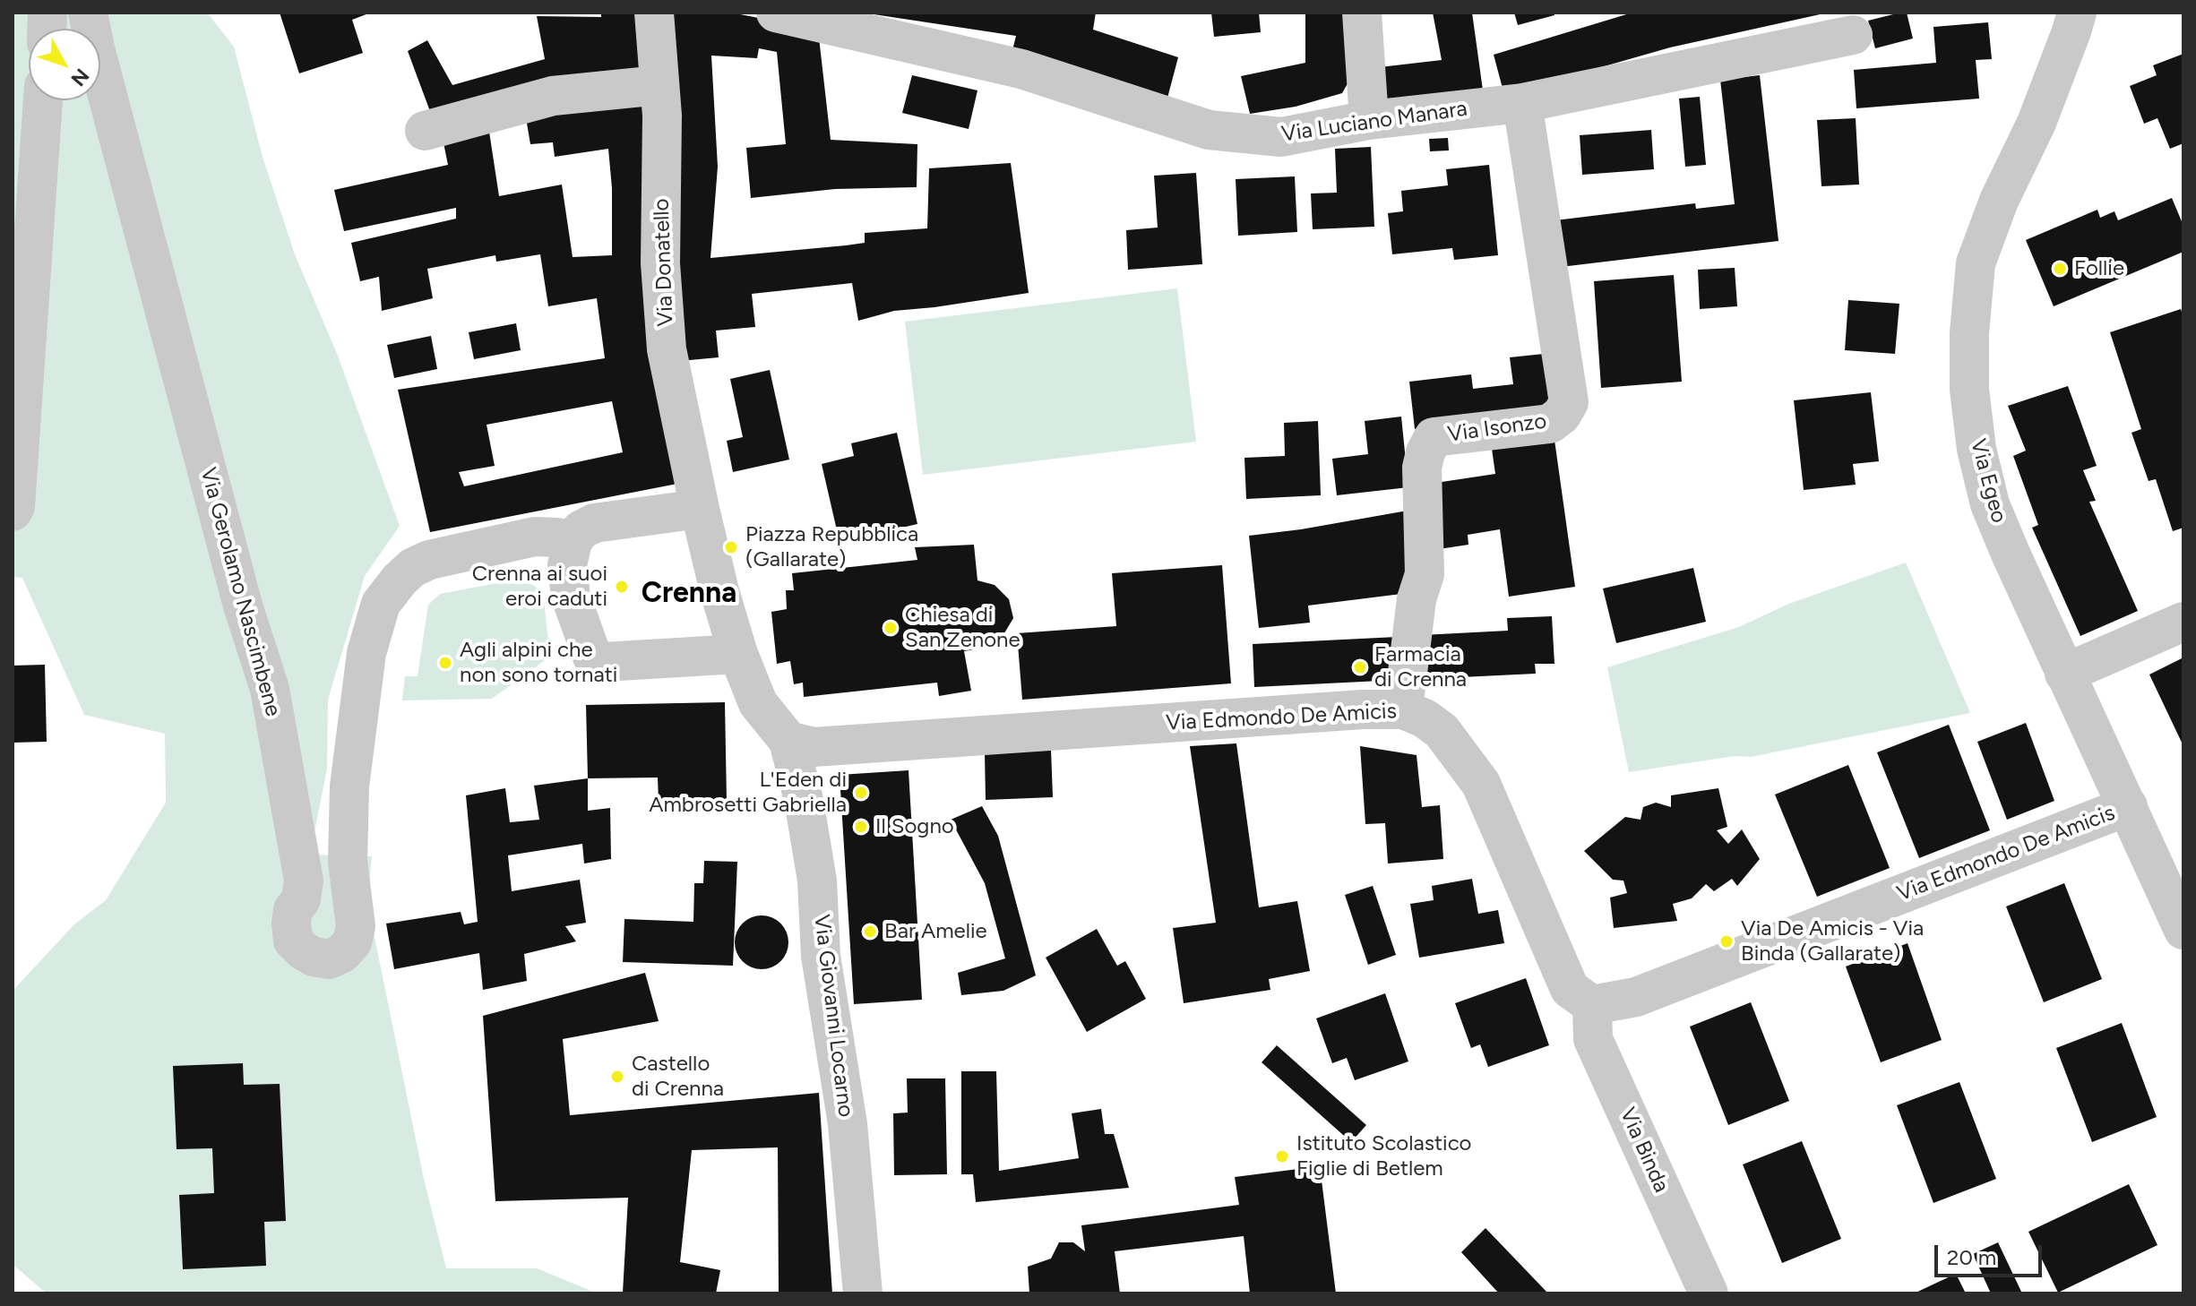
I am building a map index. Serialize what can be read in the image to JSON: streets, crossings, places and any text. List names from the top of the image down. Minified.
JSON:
{"streets":{"street":["Via Luciano Manara","Via Donatello","Via Isonzo","Via Egeo","Via Gerolamo Nascimbene","Via Edmondo De Amicis","Via Giovanni Locarno","Via Binda"]},"crossings":[["Via Luciano Manara","Via Isonzo"],["Via Donatello","Via Edmondo De Amicis"],["Via Donatello","Via Giovanni Locarno"],["Via Isonzo","Via Edmondo De Amicis"],["Via Egeo","Via Edmondo De Amicis"],["Via Edmondo De Amicis","Via Giovanni Locarno"],["Via Edmondo De Amicis","Via Binda"]],"districts":["Crenna"],"places":["Follie","Piazza Repubblica (Gallarate)","Crenna ai suoi eroi caduti","Chiesa di San Zenone","Agli alpini che non sono tornati","Farmacia di Crenna","L'Eden di Ambrosetti Gabriella","Il Sogno","Bar Amelie","Via De Amicis - Via Binda (Gallarate)","Castello di Crenna","Istituto Scolastico Figlie di Betlem"],"scale_bar":"20 m","north":"bottom right"}
